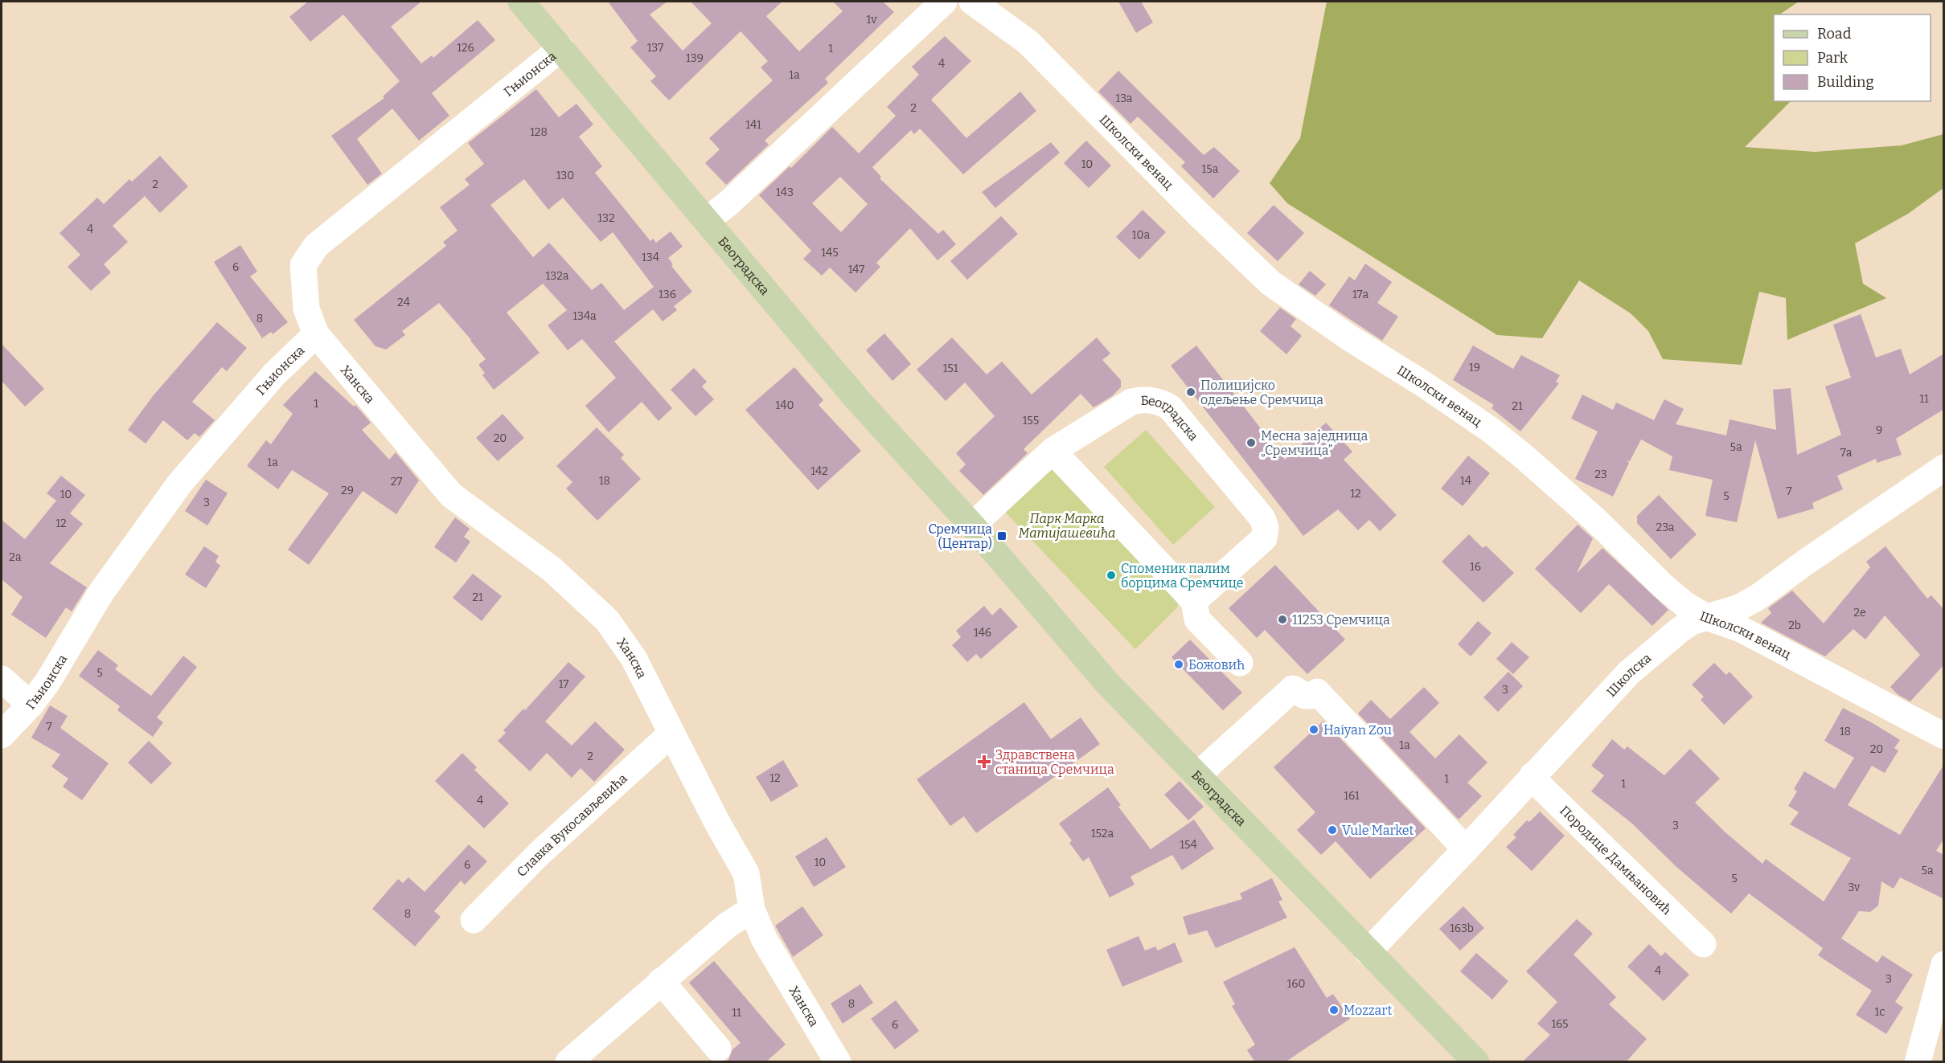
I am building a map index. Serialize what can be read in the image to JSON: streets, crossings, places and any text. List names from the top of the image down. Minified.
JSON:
{"streets":{"main road":["Београдска"],"street":["Гњионска","Школски венац","Ханска","Школска","Славка Вукосављевића","Породице Дамњановић"]},"crossings":[["Гњионска","Београдска"],["Гњионска","Ханска"],["Школски венац","Школска"],["Београдска","Школска"],["Ханска","Славка Вукосављевића"],["Школска","Породице Дамњановић"]],"parks":["Парк Марка Матијашевића"],"places":{"other":["Полицијско одељење Сремчица","Месна заједница „Сремчица”","Споменик палим борцима Сремчице","11253 Сремчица","Божовић","Haiyan Zou","Vule Market","Mozzart"],"transit":["Сремчица (Центар)"],"health":["Здравствена станица Сремчица"]},"house_numbers":["1v","126","137","1","139","4","1a","13a","2","141","128","10","15a","130","2","143","132","4","10a","145","134","6","147","132a","136","17a","24","134a","8","19","151","11","1","140","21","155","9","20","5a","7a","1a","142","23","18","14","27","29","7","12","10","5","3","12","23a","2a","16","21","2e","2b","146","5","17","3","7","18","1a","20","2","12","1","1","161","4","3","152a","154","10","6","5a","5","3v","8","163b","4","3","160","8","1c","11","165","6"],"legend":["Road","Park","Building"]}
